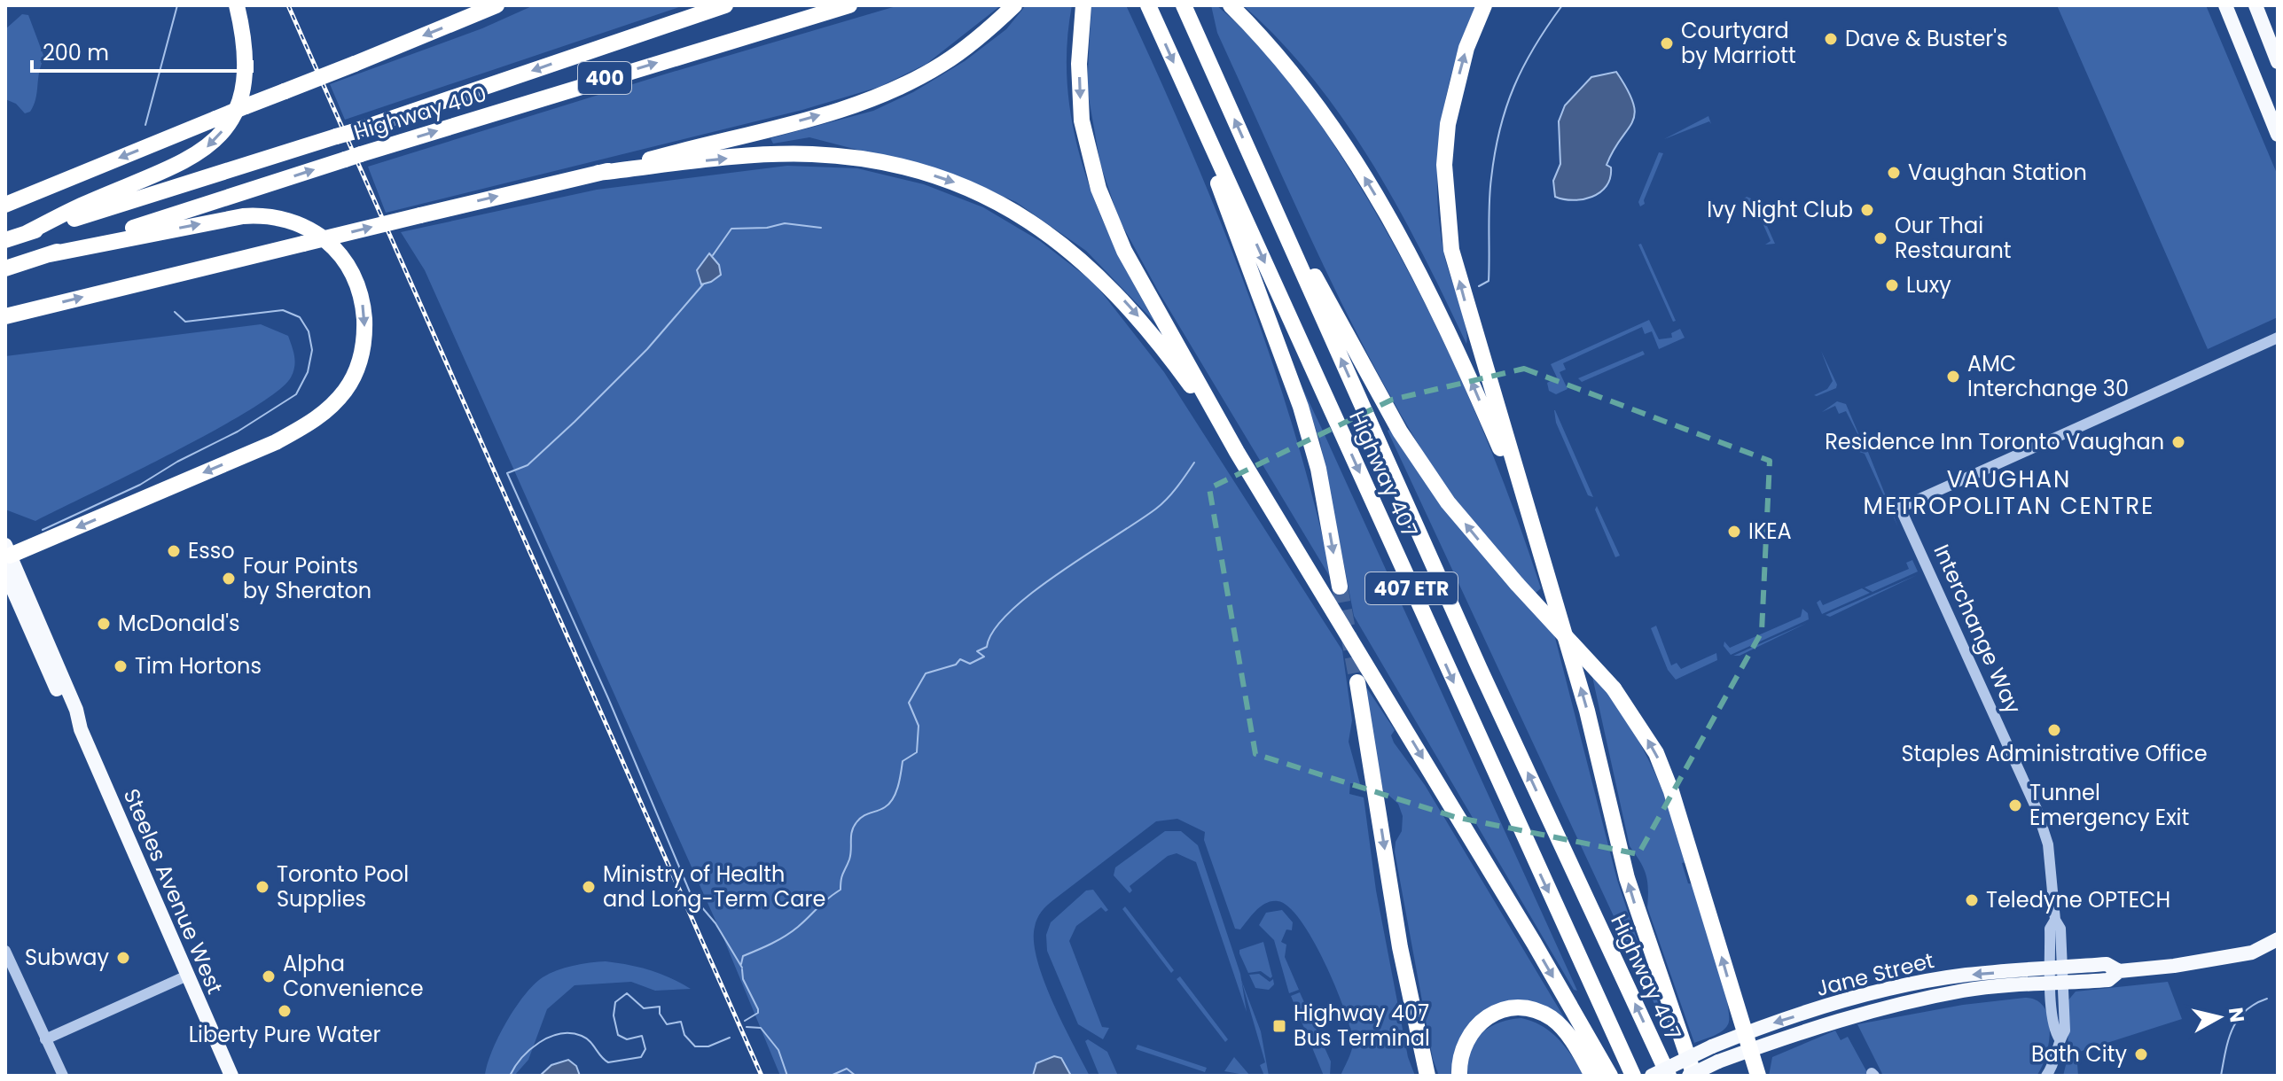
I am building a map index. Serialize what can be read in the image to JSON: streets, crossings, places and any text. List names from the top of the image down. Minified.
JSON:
{"streets":{"highway":["400","Highway 400","Highway 407","407 ETR"],"main road":["Steeles Avenue West","Jane Street"],"street":["Interchange Way"]},"crossings":[["Interchange Way","Jane Street"]],"districts":["VAUGHAN METROPOLITAN CENTRE"],"places":{"other":["Dave & Buster's","Courtyard by Marriott","Vaughan Station","Ivy Night Club","Our Thai Restaurant","Luxy","AMC Interchange 30","Residence Inn Toronto Vaughan","IKEA","Esso","Four Points by Sheraton","McDonald's","Tim Hortons","Staples Administrative Office","Tunnel Emergency Exit","Toronto Pool Supplies","Ministry of Health and Long-Term Care","Teledyne OPTECH","Subway","Alpha Convenience","Liberty Pure Water","Bath City"],"transit":["Highway 407 Bus Terminal"]},"scale_bar":"200 m","north":"right"}
